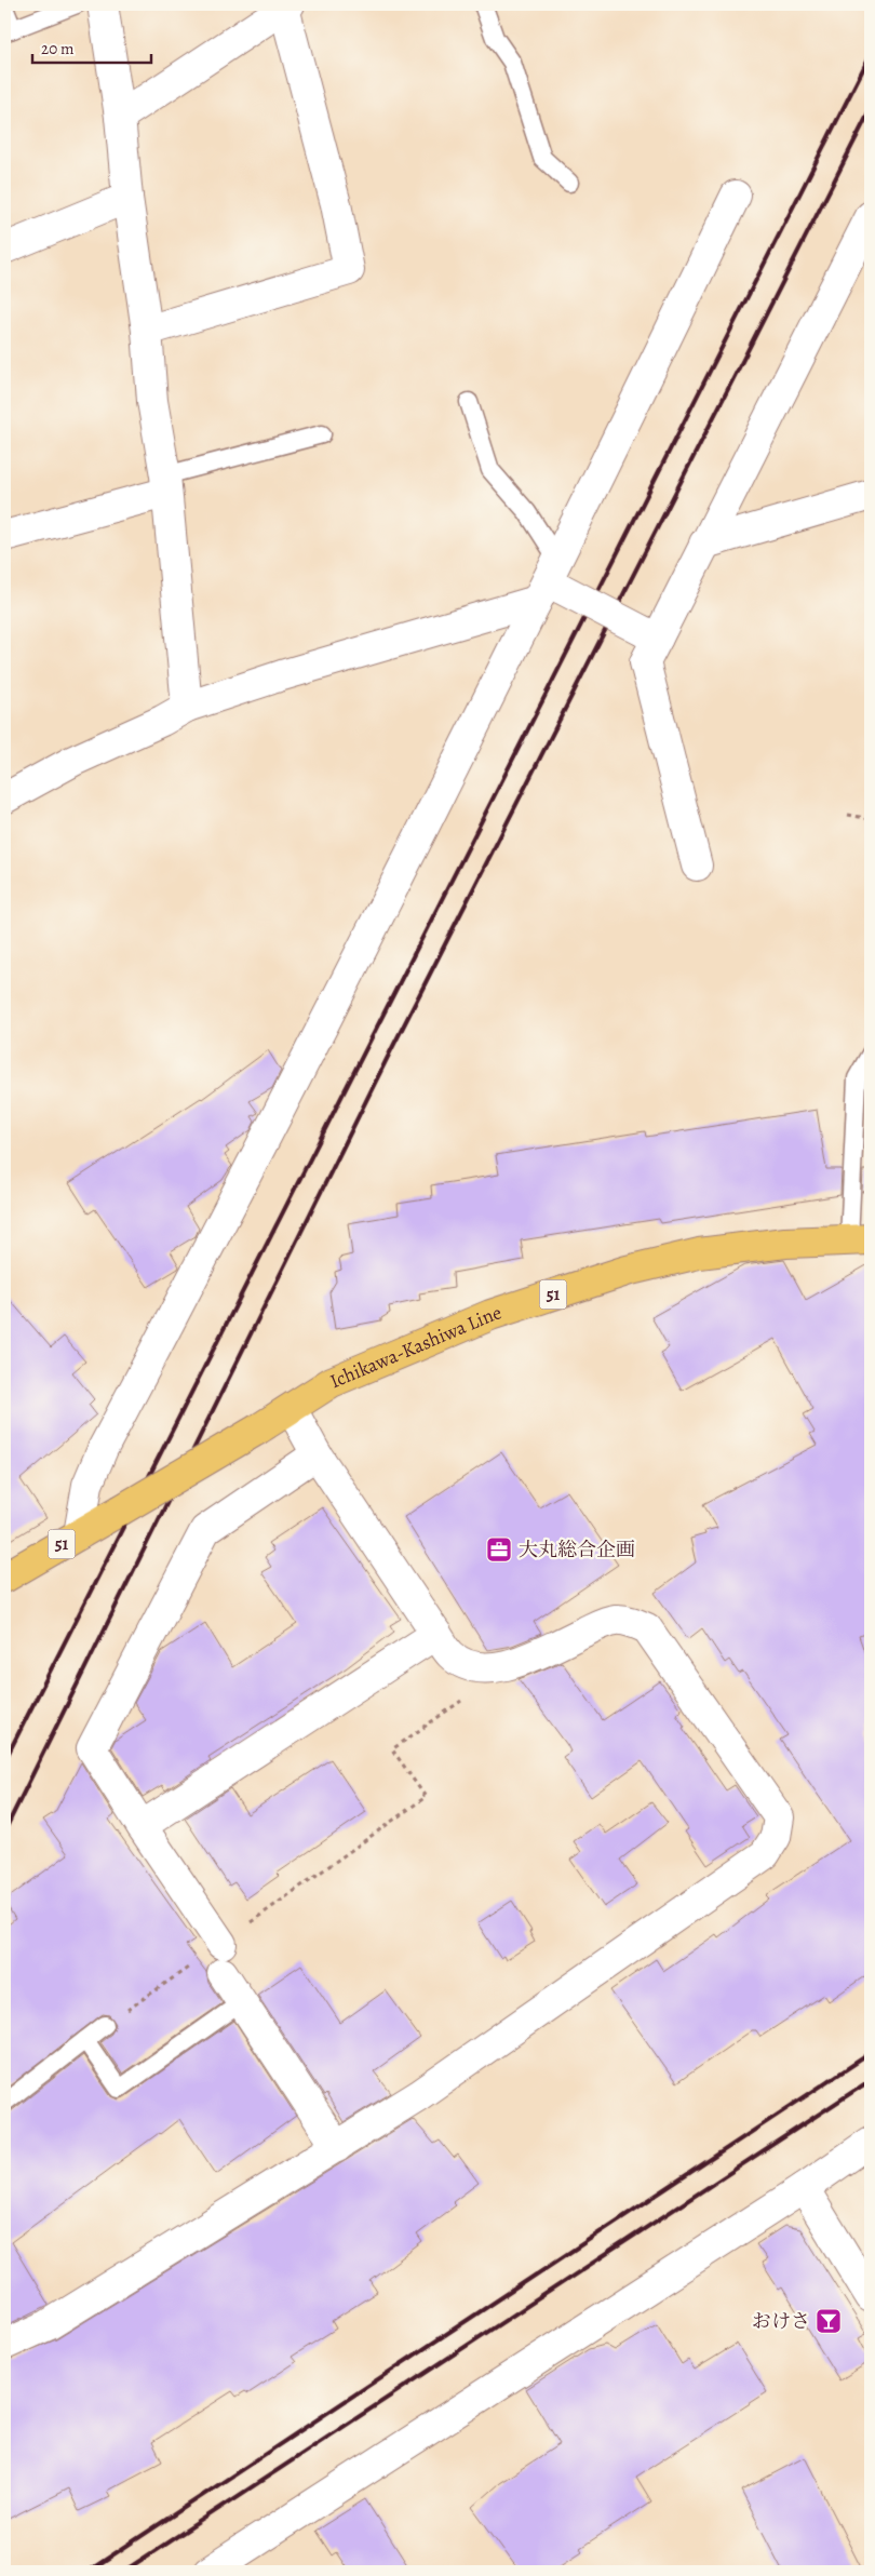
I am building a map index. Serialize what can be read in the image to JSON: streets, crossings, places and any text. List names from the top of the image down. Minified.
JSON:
{"streets":{"main road":["51","Ichikawa-Kashiwa Line"]},"places":{"office":["大丸総合企画"],"bar":["おけさ"]},"scale_bar":"20 m"}
